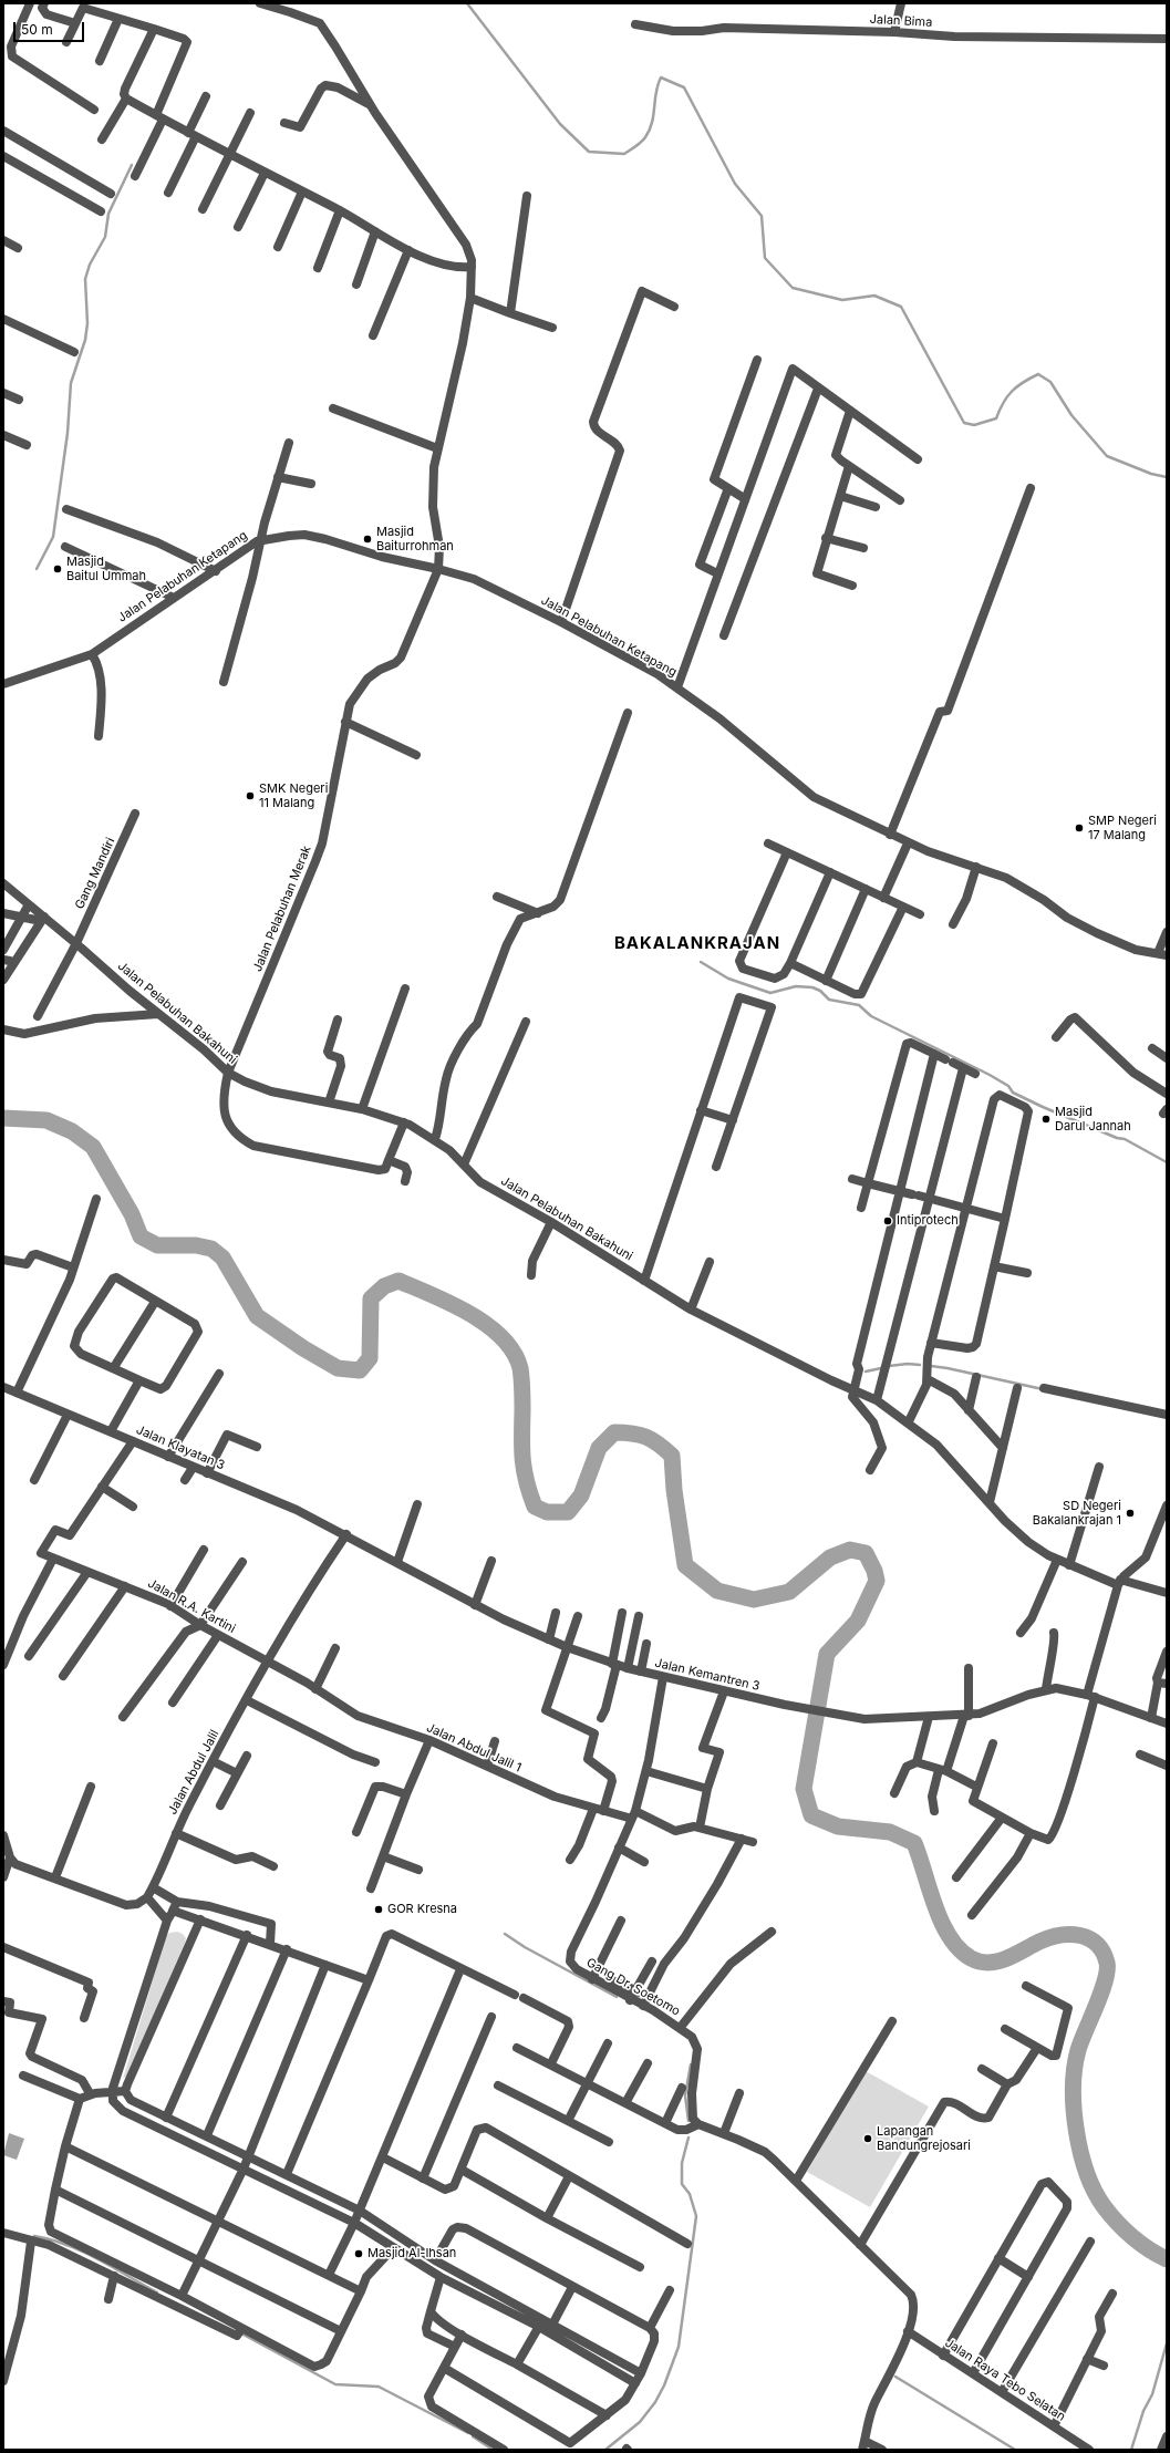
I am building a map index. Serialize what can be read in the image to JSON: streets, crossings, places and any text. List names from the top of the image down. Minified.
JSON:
{"streets":{"street":["Jalan Bima","Jalan Pelabuhan Ketapang","Gang Mandiri","Jalan Pelabuhan Merak","Jalan Pelabuhan Bakahuni","Jalan Klayatan 3","Jalan R.A. Kartini","Jalan Kemantren 3","Jalan Abdul Jalil 1","Jalan Abdul Jalil","Gang Dr. Soetomo","Jalan Raya Tebo Selatan"]},"crossings":[["Jalan Pelabuhan Ketapang","Jalan Pelabuhan Merak"],["Gang Mandiri","Jalan Pelabuhan Bakahuni"],["Jalan Pelabuhan Merak","Jalan Pelabuhan Bakahuni"],["Jalan Klayatan 3","Jalan Kemantren 3"],["Jalan Klayatan 3","Jalan Abdul Jalil"],["Jalan R.A. Kartini","Jalan Abdul Jalil 1"],["Jalan R.A. Kartini","Jalan Abdul Jalil"],["Jalan Kemantren 3","Jalan Abdul Jalil"],["Jalan Kemantren 3","Gang Dr. Soetomo"],["Jalan Abdul Jalil 1","Jalan Abdul Jalil"],["Jalan Abdul Jalil 1","Gang Dr. Soetomo"]],"districts":["BAKALANKRAJAN"],"places":["Masjid Baiturrohman","Masjid Baitul Ummah","SMK Negeri 11 Malang","SMP Negeri 17 Malang","Masjid Darul Jannah","Intiprotech","SD Negeri Bakalankrajan 1","GOR Kresna","Lapangan Bandungrejosari","Masjid Al-Ihsan"],"scale_bar":"50 m"}
